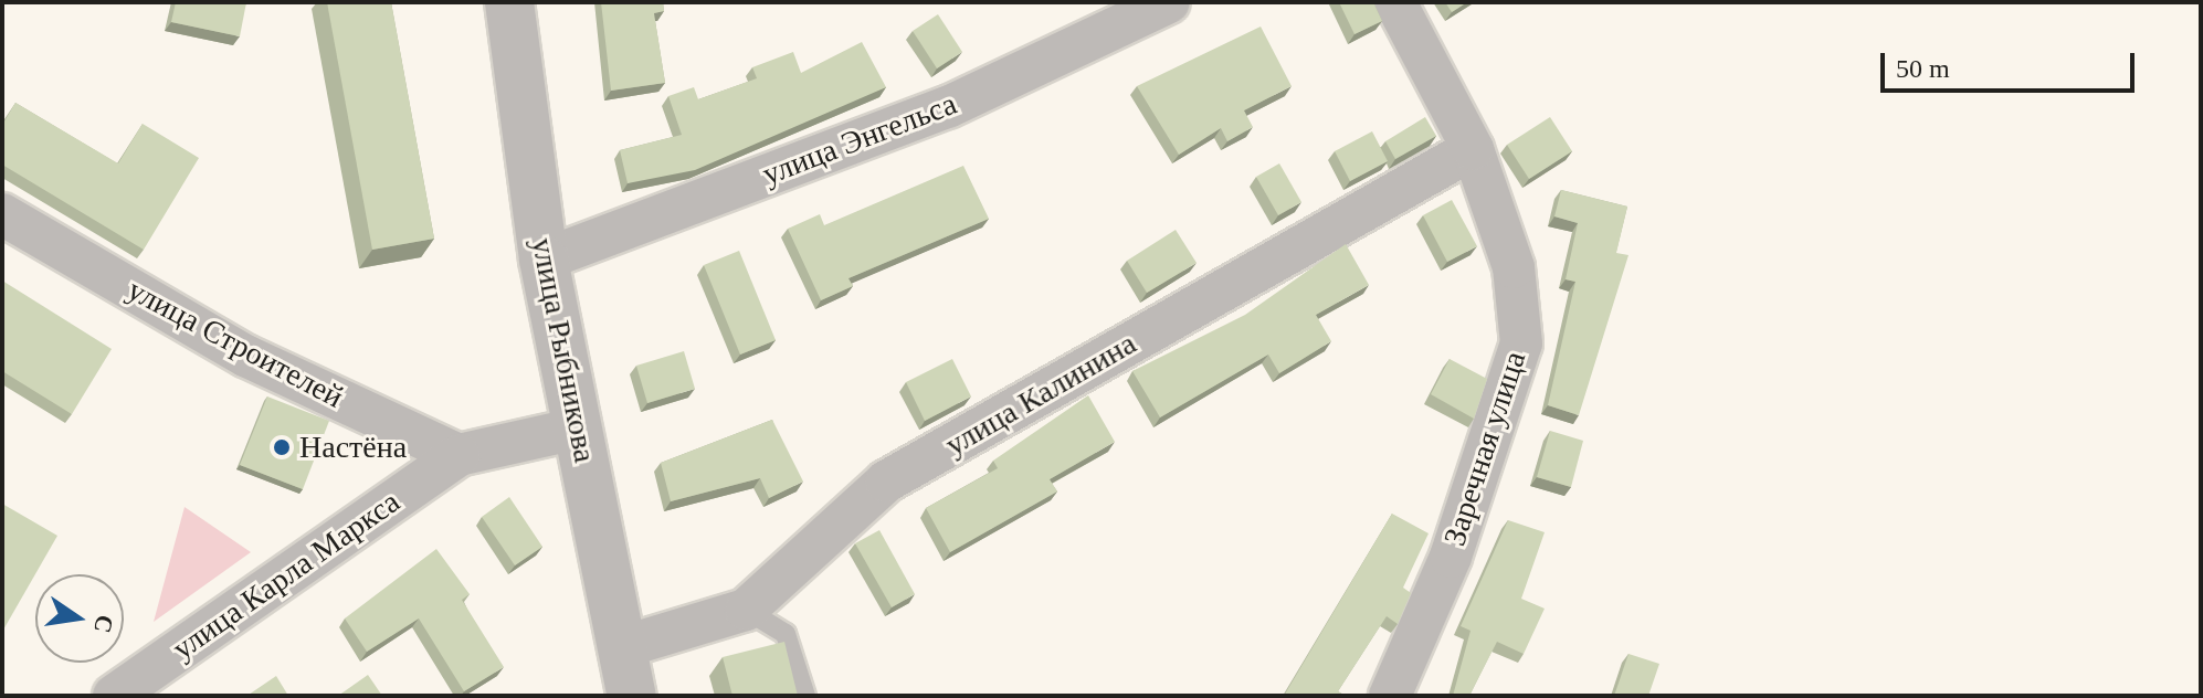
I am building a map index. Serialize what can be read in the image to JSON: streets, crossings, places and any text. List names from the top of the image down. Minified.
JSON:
{"streets":{"street":["улица Энгельса","улица Строителей","улица Рыбникова","улица Калинина","Заречная улица","улица Карла Маркса"]},"crossings":[["улица Энгельса","улица Рыбникова"],["улица Строителей","улица Карла Маркса"],["улица Рыбникова","улица Калинина"],["улица Калинина","Заречная улица"]],"places":["Настёна"],"scale_bar":"50 m","north":"right"}
